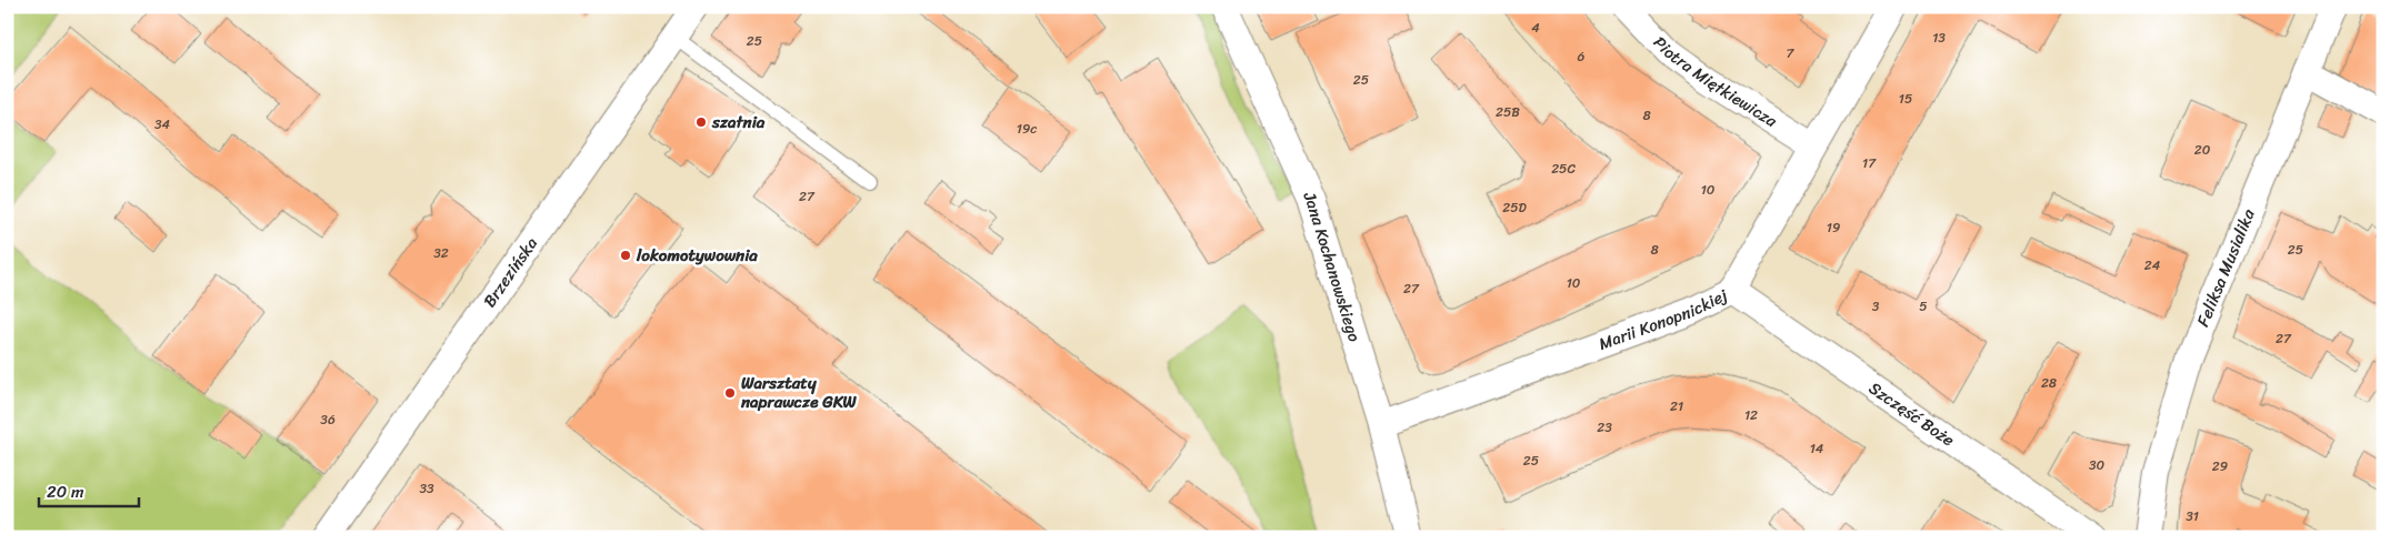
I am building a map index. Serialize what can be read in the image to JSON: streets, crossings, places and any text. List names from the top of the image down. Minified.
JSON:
{"streets":{"street":["Piotra Miętkiewicza","Jana Kochanowskiego","Feliksa Musialika","Brzezińska","Marii Konopnickiej","Szczęść Boże"]},"crossings":[["Piotra Miętkiewicza","Marii Konopnickiej"],["Jana Kochanowskiego","Marii Konopnickiej"],["Marii Konopnickiej","Szczęść Boże"]],"places":["szatnia","lokomotywownia","Warsztaty naprawcze GKW"],"house_numbers":["4","13","25","7","6","25","15","25B","8","34","19c","20","17","25C","10","27","25D","19","8","25","32","24","10","27","3","5","27","28","21","12","36","23","14","25","30","29","33","31"],"scale_bar":"20 m"}
